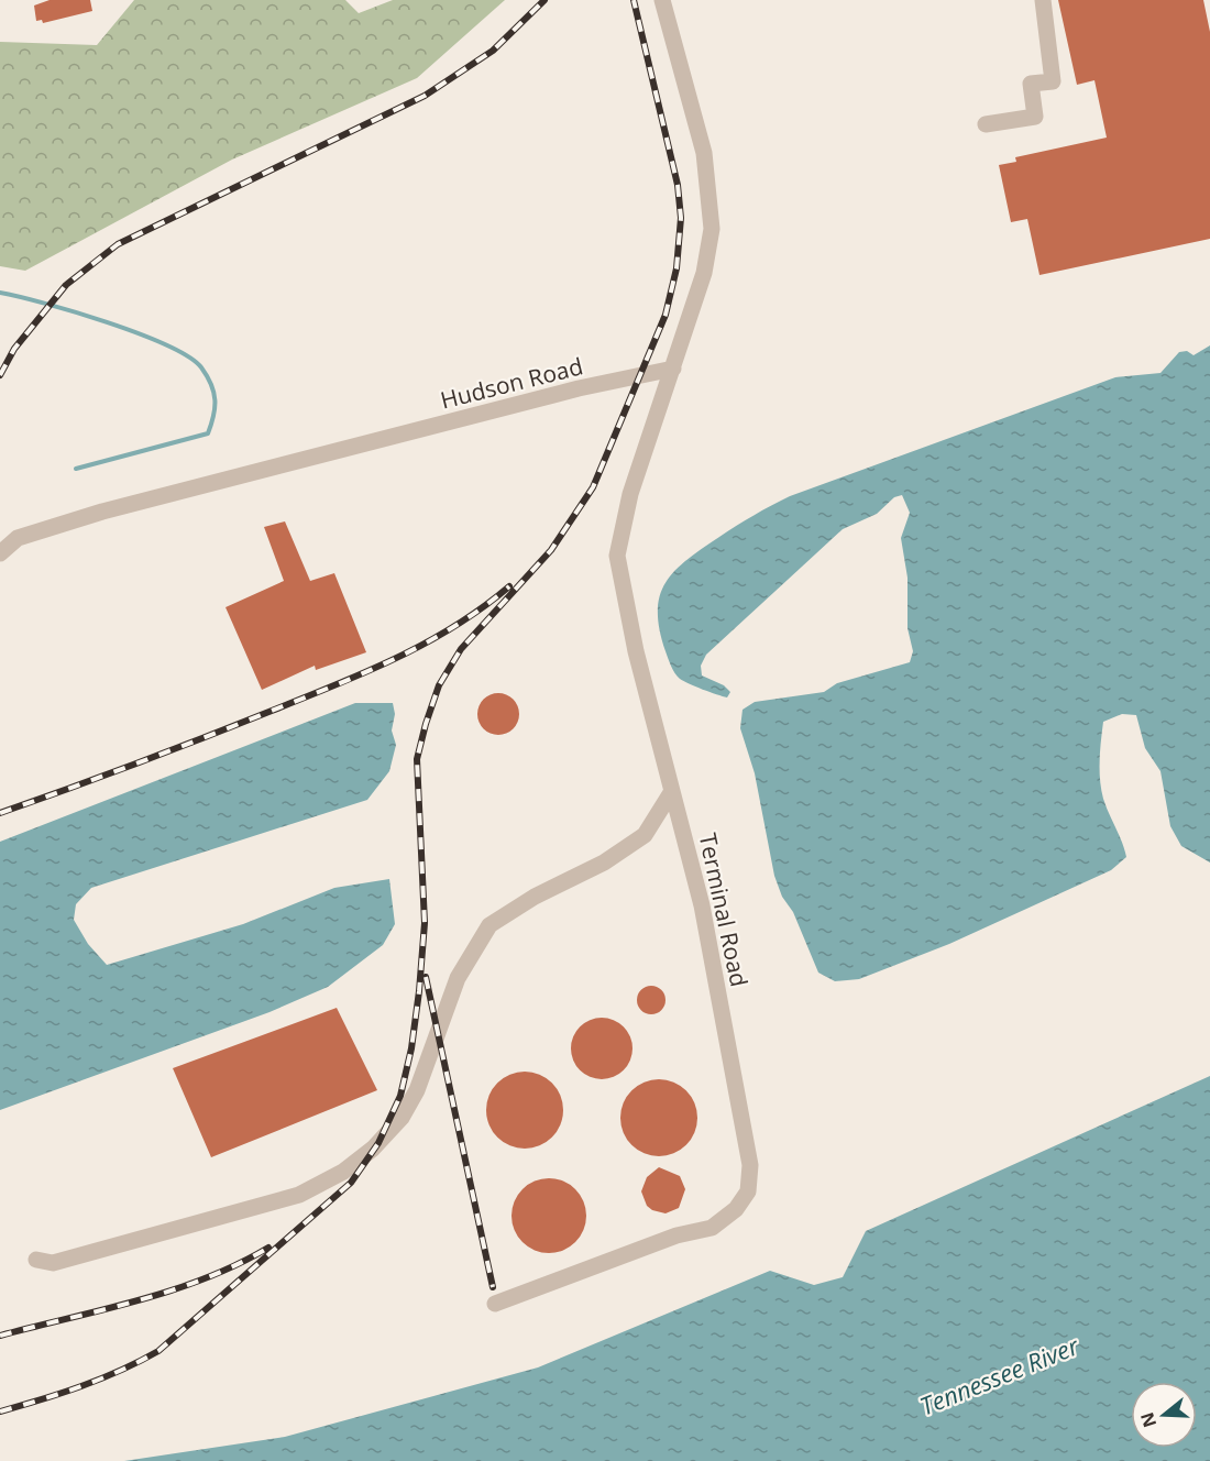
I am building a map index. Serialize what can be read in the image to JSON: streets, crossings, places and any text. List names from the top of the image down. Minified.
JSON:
{"streets":{"street":["Hudson Road","Terminal Road"]},"crossings":[["Hudson Road","Terminal Road"]],"water":["Tennessee River"],"north":"left"}
